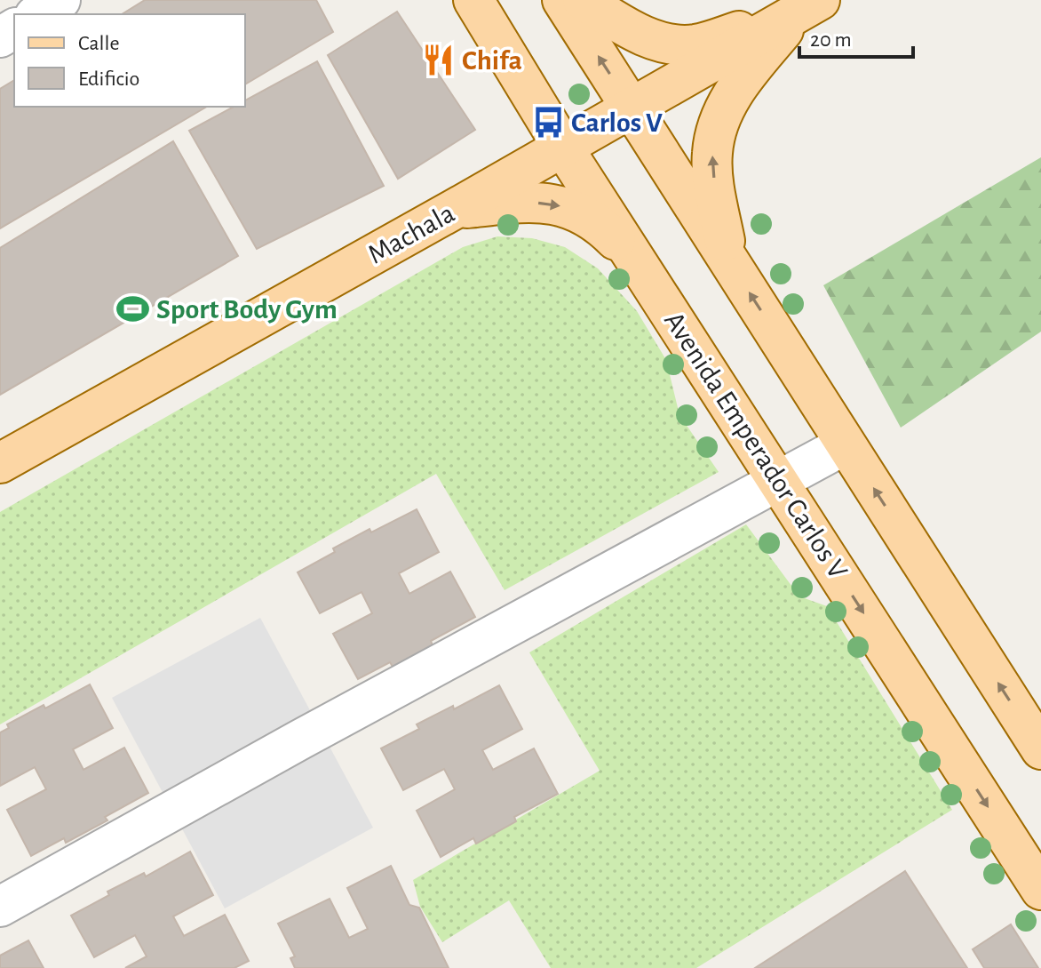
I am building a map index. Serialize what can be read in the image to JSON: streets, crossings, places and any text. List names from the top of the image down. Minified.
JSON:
{"streets":{"main road":["Machala","Avenida Emperador Carlos V"]},"crossings":[["Machala","Avenida Emperador Carlos V"]],"places":{"restaurant":["Chifa"],"bus stop":["Carlos V"],"sports":["Sport Body Gym"]},"legend":["Calle","Edificio"],"scale_bar":"20 m"}
